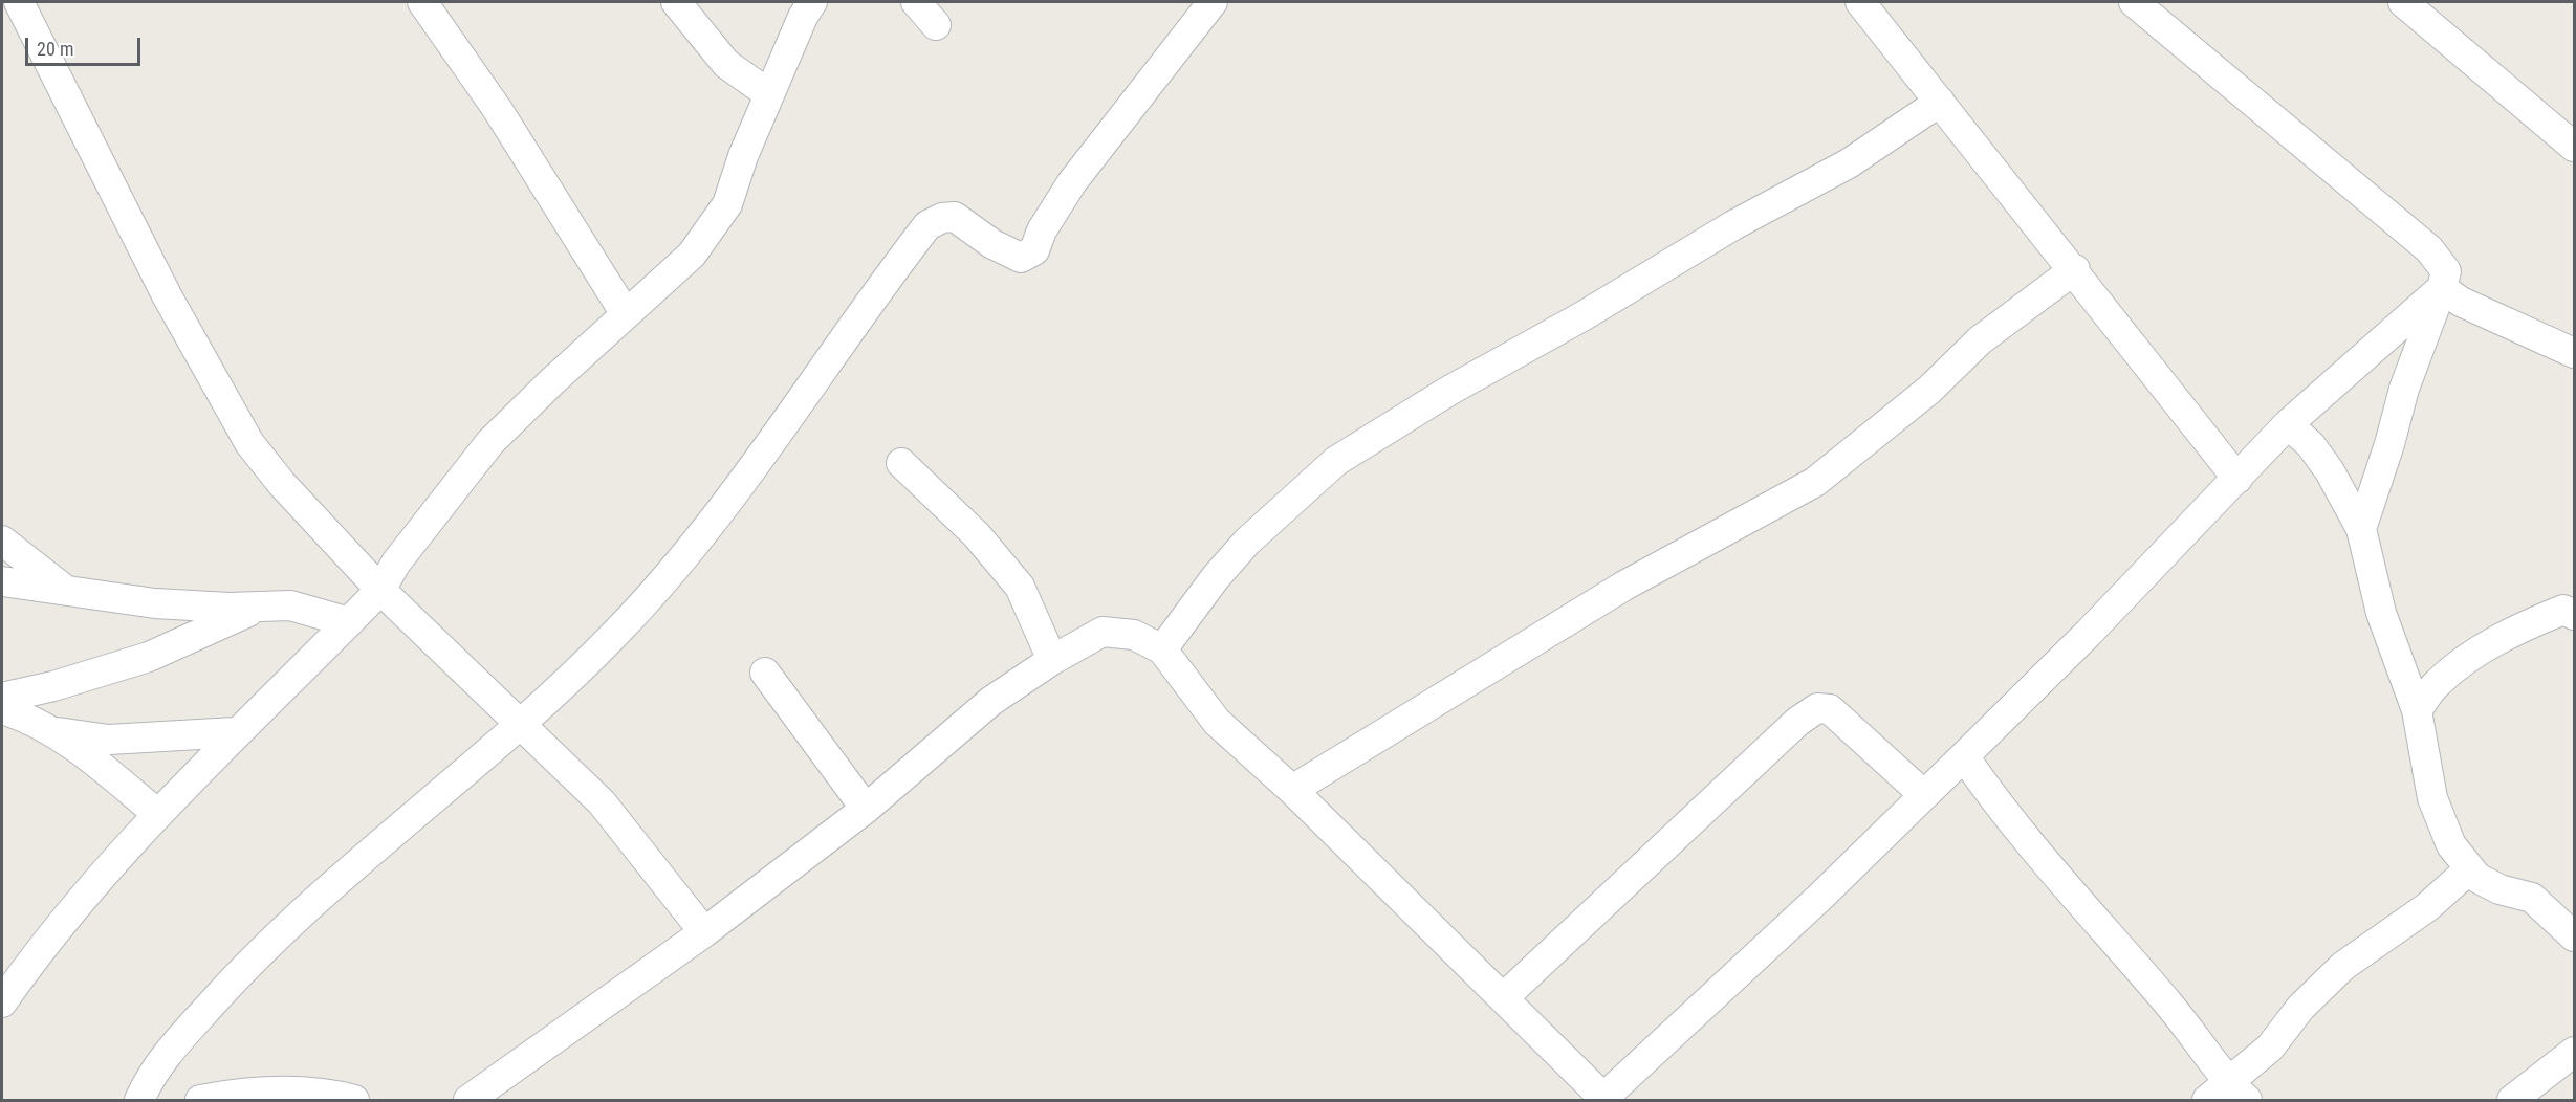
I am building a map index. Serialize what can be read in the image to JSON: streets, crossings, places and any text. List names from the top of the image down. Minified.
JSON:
{"scale_bar":"20 m"}
